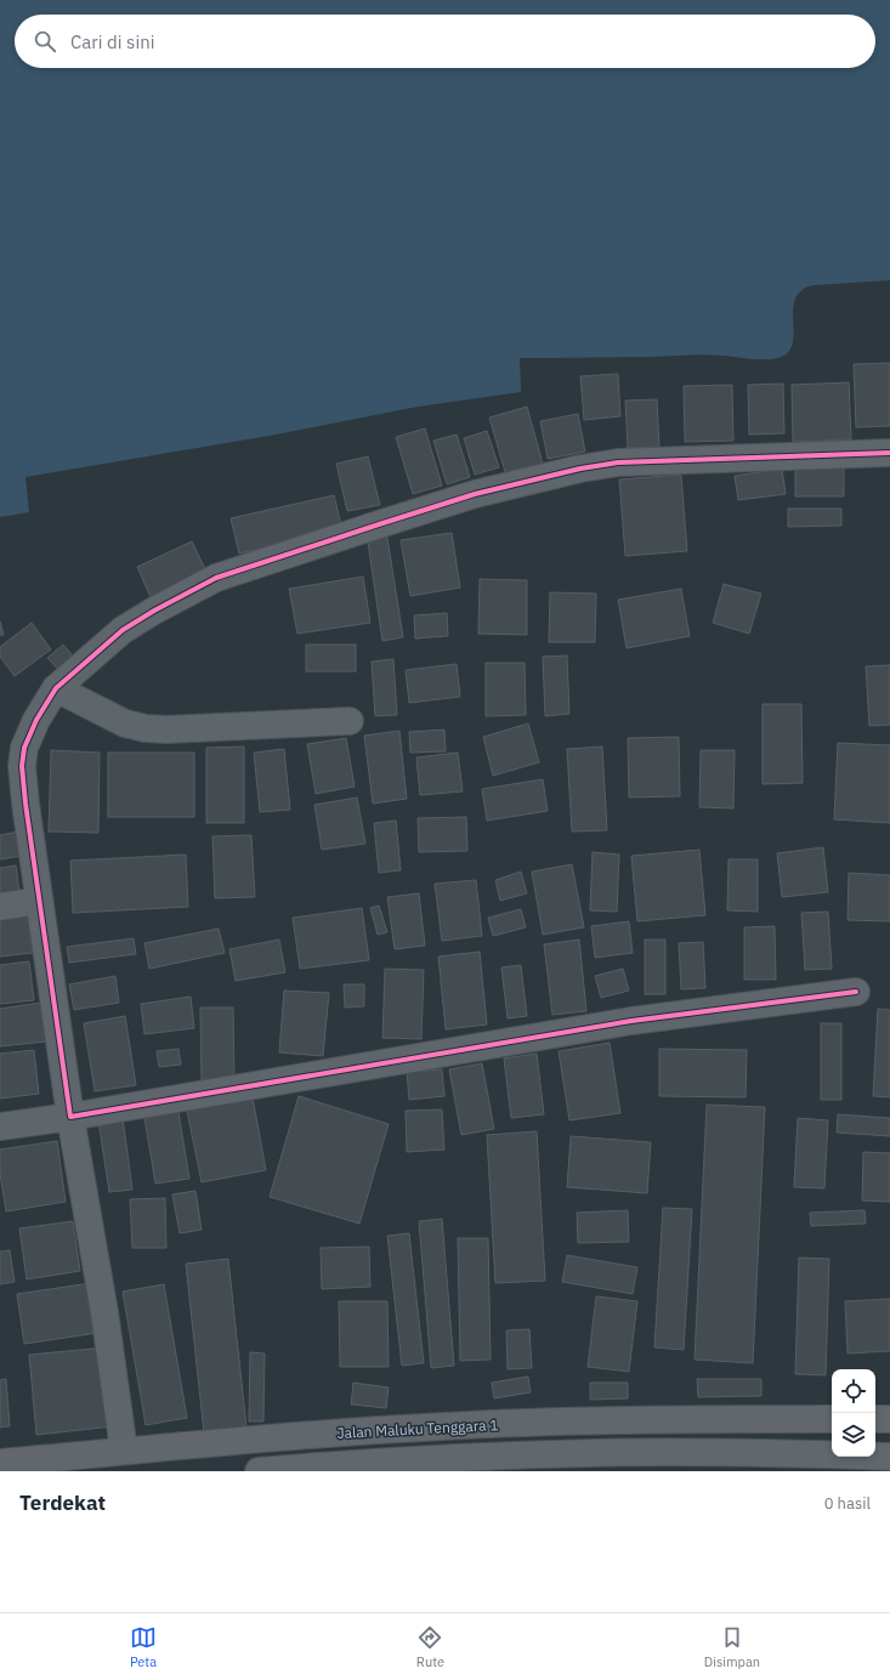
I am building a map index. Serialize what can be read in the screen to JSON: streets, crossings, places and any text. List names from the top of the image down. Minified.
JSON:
{"streets":{"highway":["Jalan Maluku Tenggara 1"]},"page":{"search":"Cari di sini","heading":["Terdekat","0 hasil"],"nav":["Peta","Rute","Disimpan"]}}
